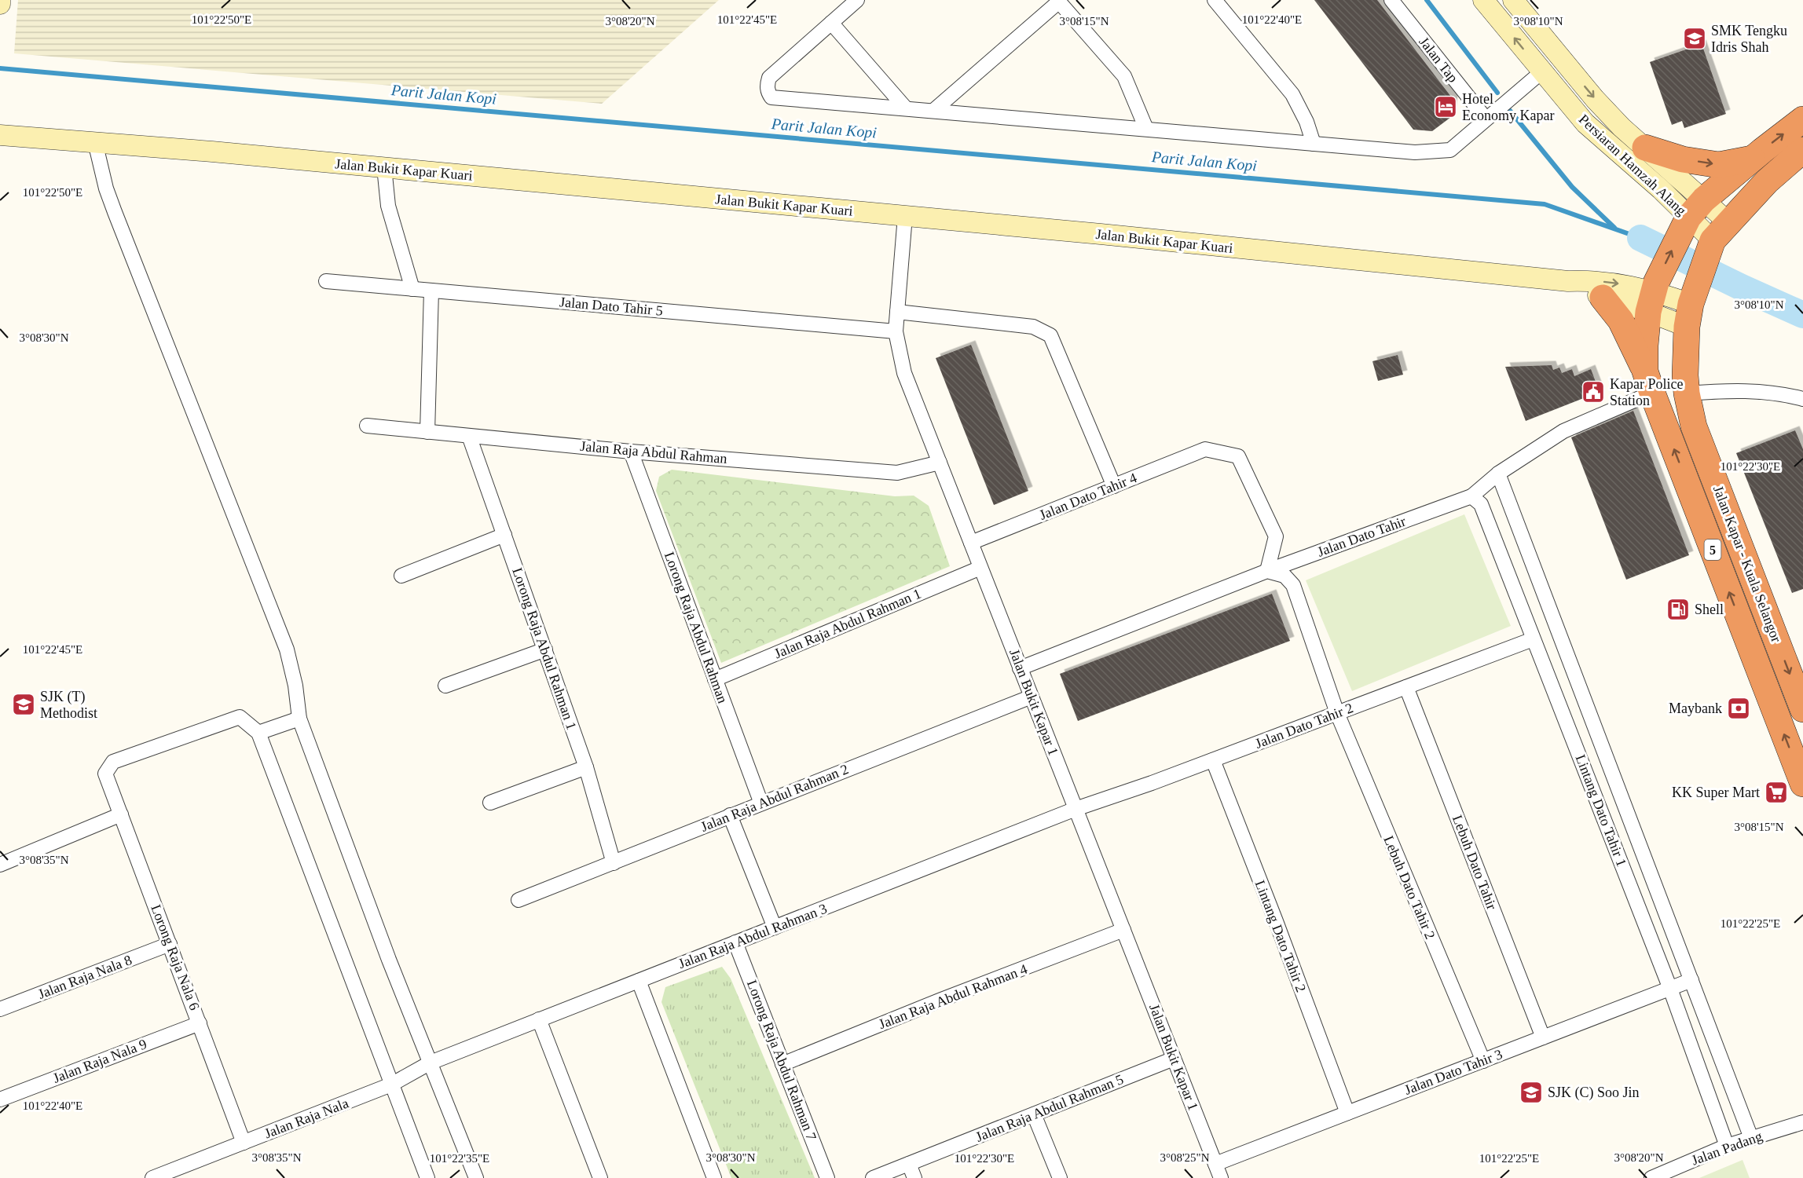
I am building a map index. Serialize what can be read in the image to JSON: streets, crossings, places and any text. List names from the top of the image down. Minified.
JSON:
{"streets":{"highway":["5","Jalan Kapar - Kuala Selangor"],"street":["Jalan Tap","Persiaran Hamzah Alang","Jalan Bukit Kapar Kuari","Jalan Dato Tahir 5","Jalan Raja Abdul Rahman","Jalan Dato Tahir 4","Jalan Dato Tahir","Jalan Raja Abdul Rahman 1","Lorong Raja Abdul Rahman","Lorong Raja Abdul Rahman 1","Jalan Bukit Kapar 1","Jalan Dato Tahir 2","Jalan Raja Abdul Rahman 2","Lintang Dato Tahir 1","Lebuh Dato Tahir","Lebuh Dato Tahir 2","Jalan Raja Abdul Rahman 3","Lintang Dato Tahir 2","Lorong Raja Nala 6","Jalan Raja Nala 8","Jalan Raja Abdul Rahman 4","Lorong Raja Abdul Rahman 7","Jalan Raja Nala 9","Jalan Dato Tahir 3","Jalan Raja Abdul Rahman 5","Jalan Raja Nala","Jalan Padang"]},"crossings":[["Persiaran Hamzah Alang","Jalan Kapar - Kuala Selangor"],["Jalan Bukit Kapar Kuari","Jalan Kapar - Kuala Selangor"],["Jalan Bukit Kapar Kuari","Jalan Bukit Kapar 1"],["Jalan Dato Tahir 5","Jalan Bukit Kapar 1"],["Jalan Raja Abdul Rahman","Lorong Raja Abdul Rahman"],["Jalan Raja Abdul Rahman","Lorong Raja Abdul Rahman 1"],["Jalan Raja Abdul Rahman","Jalan Bukit Kapar 1"],["Jalan Dato Tahir 4","Jalan Dato Tahir"],["Jalan Dato Tahir 4","Jalan Bukit Kapar 1"],["Jalan Dato Tahir 4","Lebuh Dato Tahir 2"],["Jalan Dato Tahir","Jalan Bukit Kapar 1"],["Jalan Dato Tahir","Lintang Dato Tahir 1"],["Jalan Dato Tahir","Lebuh Dato Tahir 2"],["Jalan Raja Abdul Rahman 1","Lorong Raja Abdul Rahman"],["Jalan Raja Abdul Rahman 1","Jalan Bukit Kapar 1"],["Lorong Raja Abdul Rahman","Jalan Raja Abdul Rahman 2"],["Lorong Raja Abdul Rahman 1","Jalan Raja Abdul Rahman 2"],["Jalan Bukit Kapar 1","Jalan Dato Tahir 2"],["Jalan Bukit Kapar 1","Jalan Raja Abdul Rahman 2"],["Jalan Bukit Kapar 1","Jalan Raja Abdul Rahman 3"],["Jalan Bukit Kapar 1","Jalan Raja Abdul Rahman 4"],["Jalan Bukit Kapar 1","Jalan Dato Tahir 3"],["Jalan Bukit Kapar 1","Jalan Raja Abdul Rahman 5"],["Jalan Dato Tahir 2","Lintang Dato Tahir 1"],["Jalan Dato Tahir 2","Lebuh Dato Tahir"],["Jalan Dato Tahir 2","Lebuh Dato Tahir 2"],["Jalan Dato Tahir 2","Jalan Raja Abdul Rahman 3"],["Jalan Dato Tahir 2","Lintang Dato Tahir 2"],["Lintang Dato Tahir 1","Jalan Dato Tahir 3"],["Lintang Dato Tahir 1","Jalan Padang"],["Lebuh Dato Tahir","Jalan Dato Tahir 3"],["Lebuh Dato Tahir 2","Jalan Dato Tahir 3"],["Jalan Raja Abdul Rahman 3","Lorong Raja Abdul Rahman 7"],["Jalan Raja Abdul Rahman 3","Jalan Raja Nala"],["Lintang Dato Tahir 2","Jalan Dato Tahir 3"],["Lorong Raja Nala 6","Jalan Raja Nala 8"],["Lorong Raja Nala 6","Jalan Raja Nala 9"],["Lorong Raja Nala 6","Jalan Raja Nala"],["Jalan Raja Abdul Rahman 4","Lorong Raja Abdul Rahman 7"]],"water":["Parit Jalan Kopi"],"places":{"school or university":["SMK Tengku Idris Shah","SJK (T) Methodist","SJK (C) Soo Jin"],"hotel":["Hotel Economy Kapar"],"public building":["Kapar Police Station"],"fuel station":["Shell"],"bank":["Maybank"],"supermarket":["KK Super Mart"]},"coordinates":["101°22'50\"E","101°22'45\"E","101°22'40\"E","3°08'20\"N","3°08'15\"N","3°08'10\"N","3°08'30\"N","101°22'30\"E","3°08'35\"N","101°22'25\"E","3°08'25\"N","101°22'35\"E"]}
